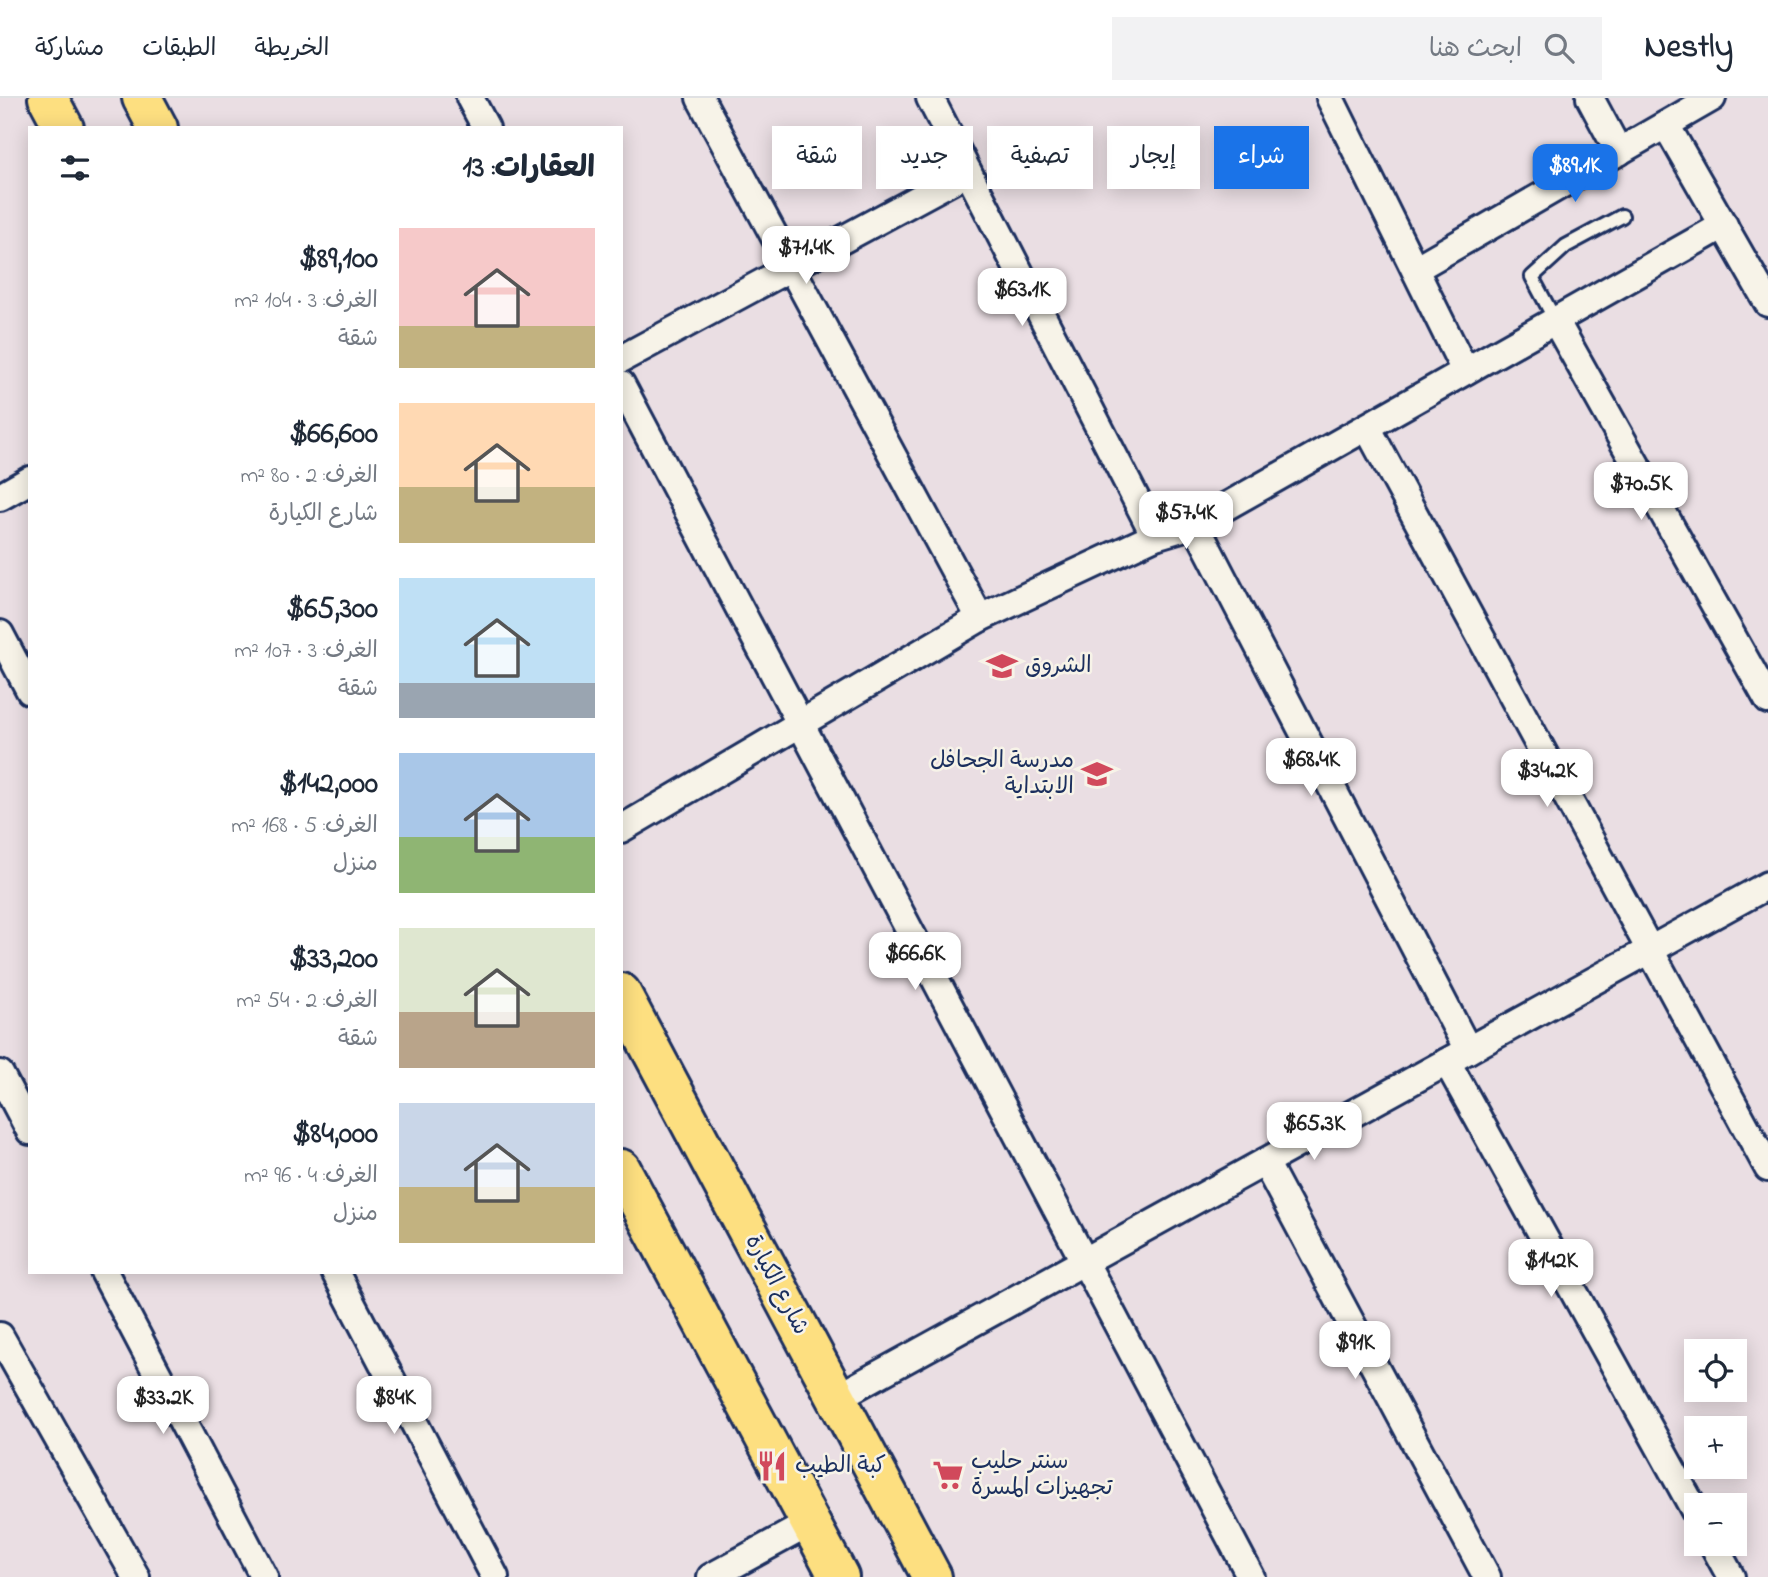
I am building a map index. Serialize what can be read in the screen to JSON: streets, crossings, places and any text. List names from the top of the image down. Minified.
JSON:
{"streets":{"main road":["شارع الكيارة"]},"places":{"school or university":["الشروق","مدرسة الجحافل الابتداية"],"restaurant":["كبة الطيب"],"supermarket":["سنتر حليب تجهيزات المسرة"]},"page":{"header":"Nestly","search":"ابحث هنا","nav":["الخريطة","الطبقات","مشاركة"],"chip":["شراء","إيجار","تصفية","جديد","شقة"],"heading":"العقارات: 13","price":["$89.1K","$71.4K","$63.1K","$70.5K","$57.4K","$68.4K","$34.2K","$66.6K","$65.3K","$142K","$91K","$33.2K","$84K"],"list":[{"name":"$89,100","note":"الغرف: 3 · 104 m² · شقة"},{"name":"$66,600","note":"الغرف: 2 · 80 m² · شارع الكيارة"},{"name":"$65,300","note":"الغرف: 3 · 107 m² · شقة"},{"name":"$142,000","note":"الغرف: 5 · 168 m² · منزل"},{"name":"$33,200","note":"الغرف: 2 · 54 m² · شقة"},{"name":"$84,000","note":"الغرف: 4 · 96 m² · منزل"}],"map_buttons":["+","−"]}}
